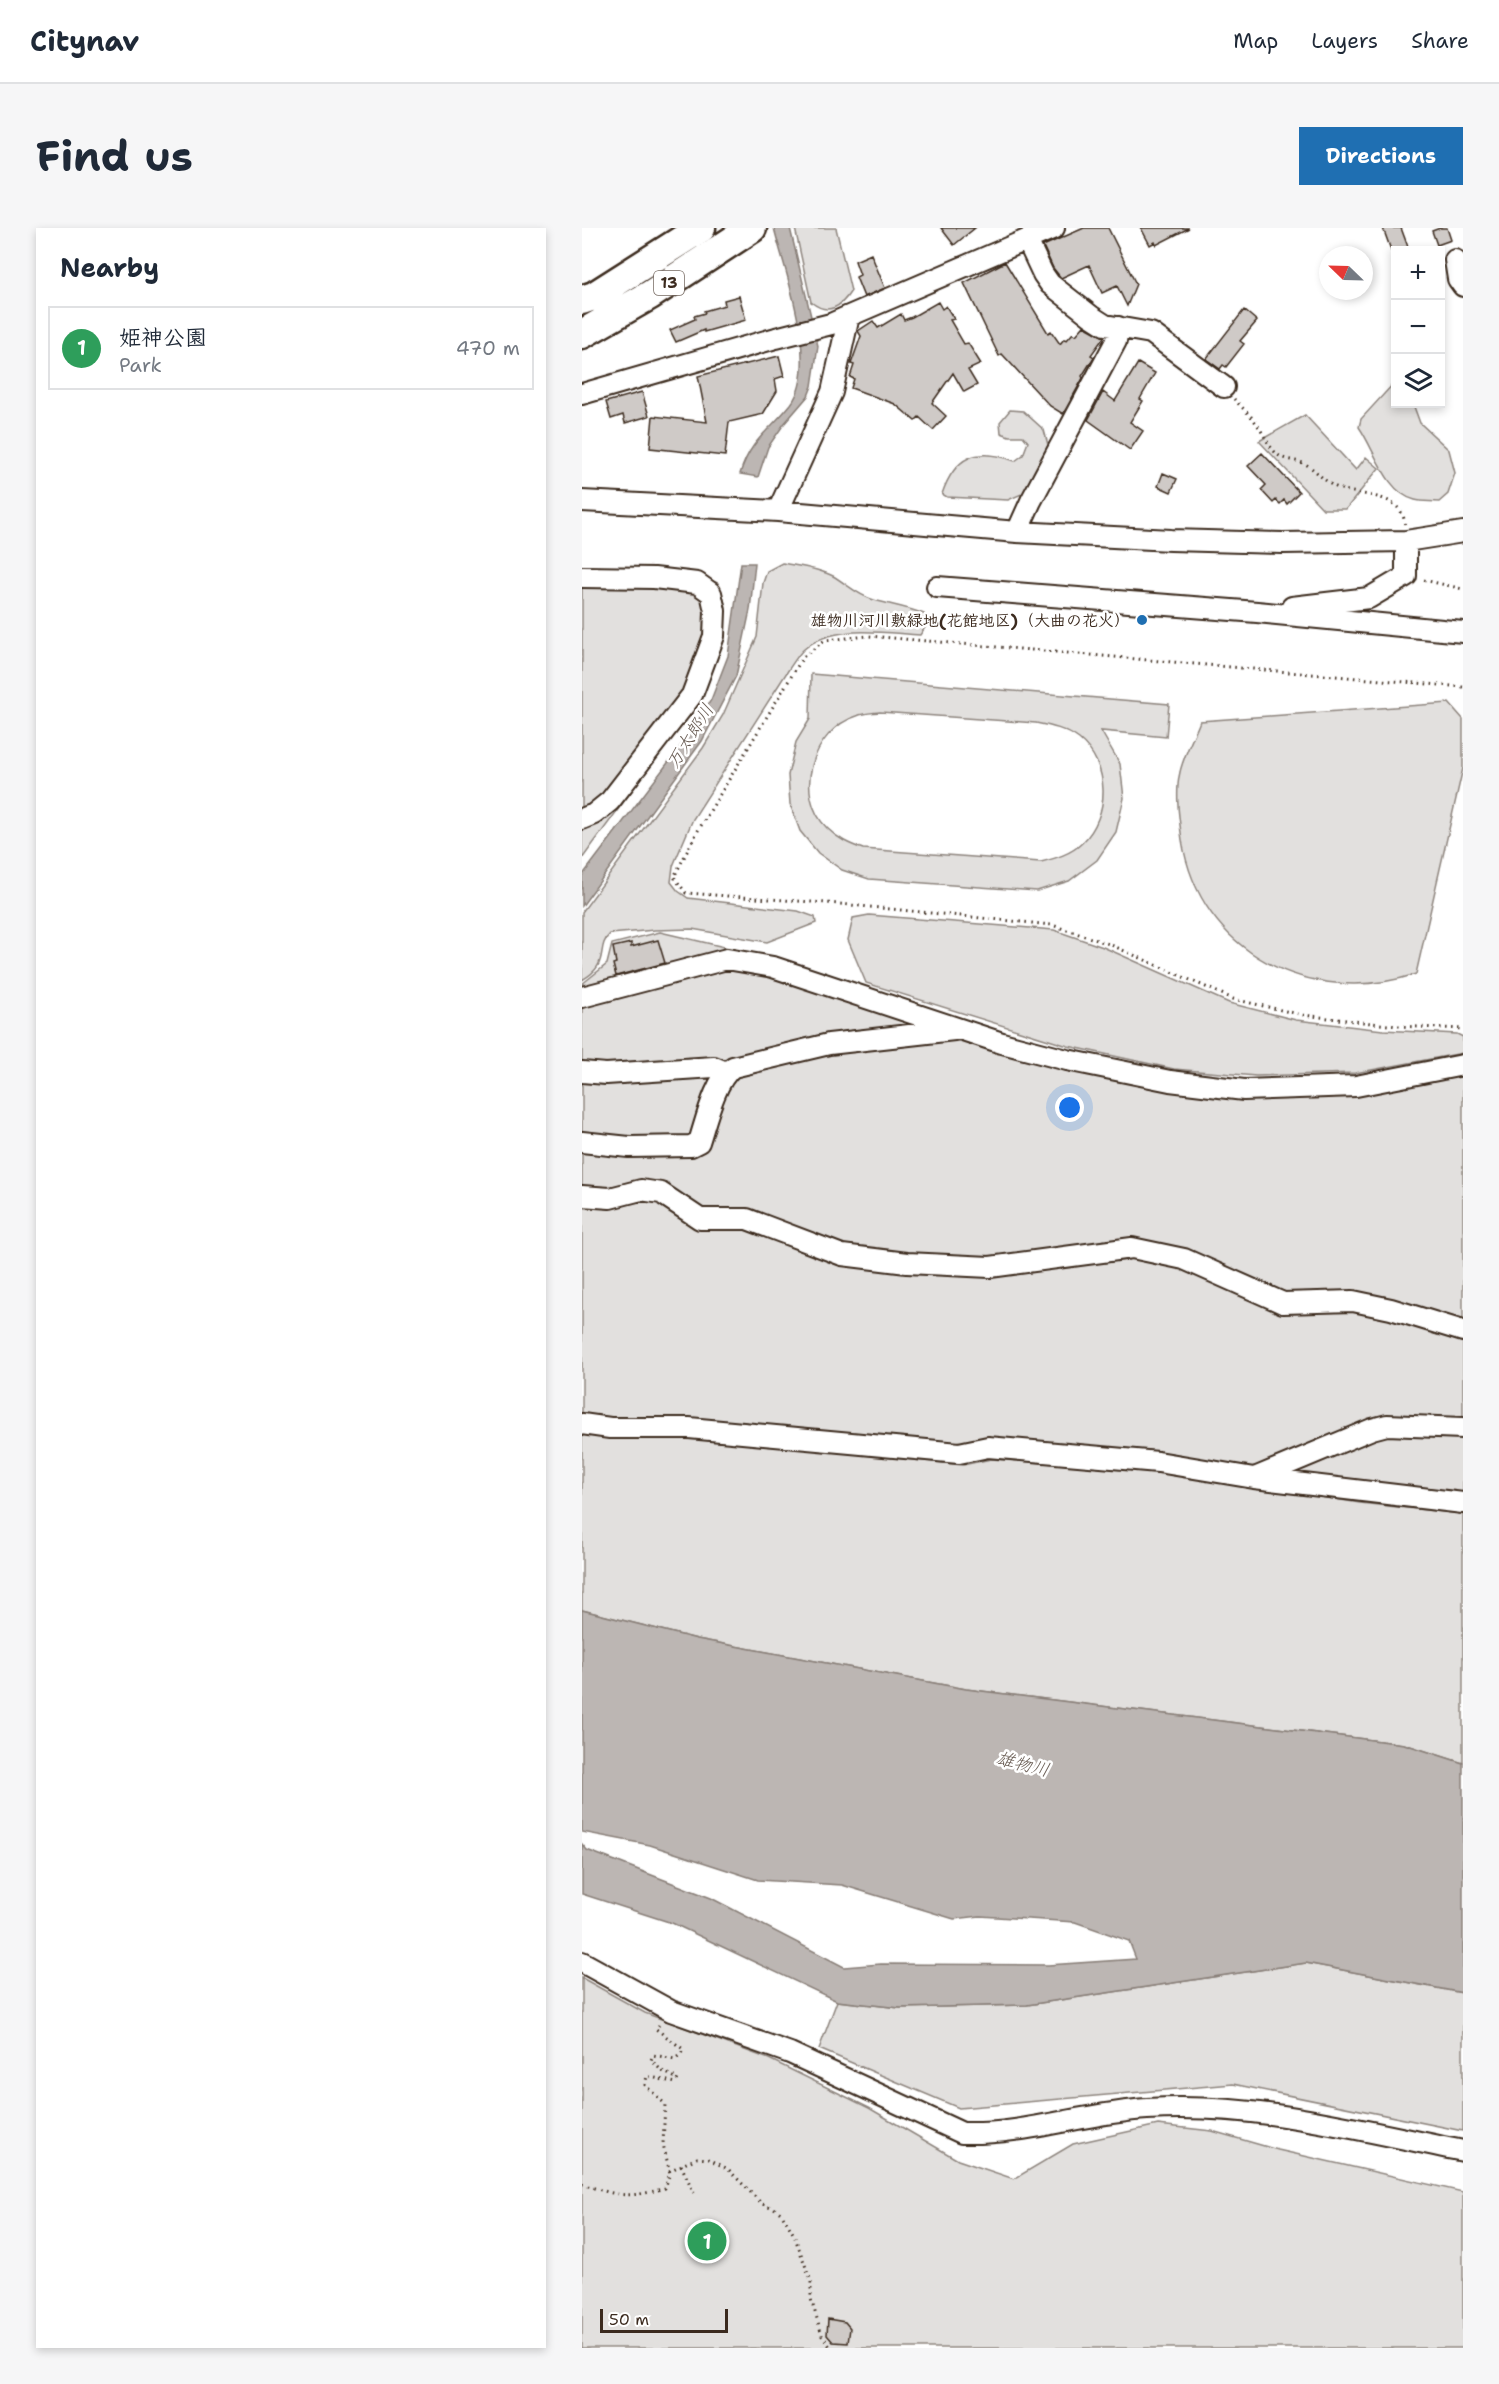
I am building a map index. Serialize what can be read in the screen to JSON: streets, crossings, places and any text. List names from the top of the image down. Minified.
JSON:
{"streets":{"highway":["13"]},"water":["万太郎川","雄物川"],"places":["雄物川河川敷緑地(花館地区)（大曲の花火）"],"scale_bar":"50 m","north":"top left","page":{"header":"Citynav","nav":["Map","Layers","Share"],"buttons":"Directions","title":"Find us","heading":"Nearby","map_buttons":["+","−"],"list":[{"mark":"1","name":"姫神公園","note":"Park","value":"470 m"}],"pins":"1","scale":"50 m"}}
